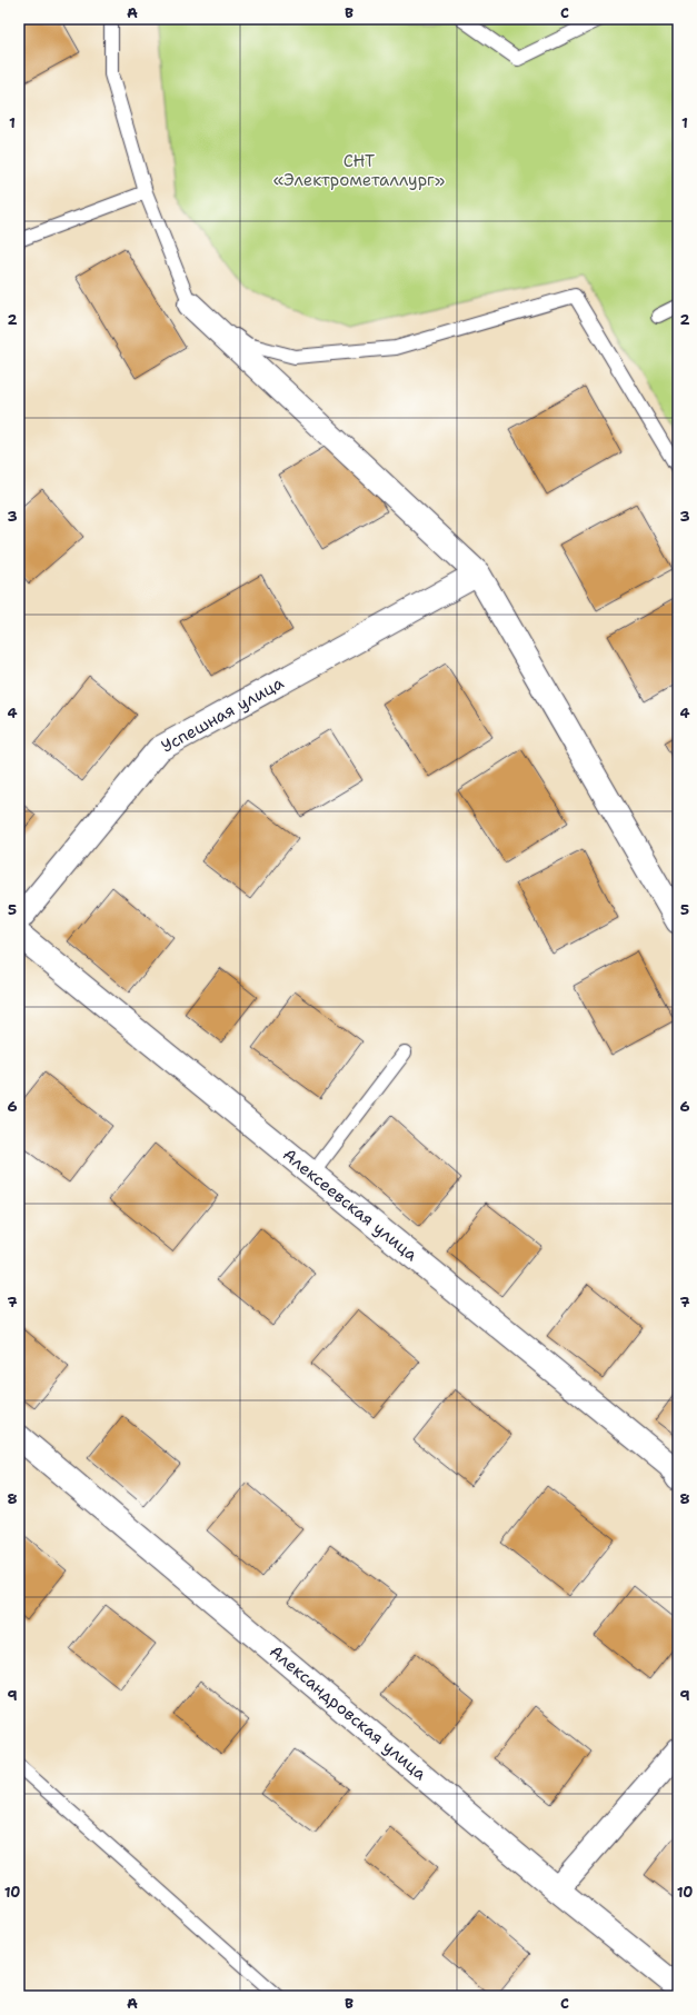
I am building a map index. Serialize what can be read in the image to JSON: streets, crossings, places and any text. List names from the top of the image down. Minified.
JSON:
{"streets":{"street":["Успешная улица","Алексеевская улица","Александровская улица"]},"parks":["СНТ «Электрометаллург»"],"grid":{"columns":["A","B","C"],"rows":["1","2","3","4","5","6","7","8","9","10"]}}
